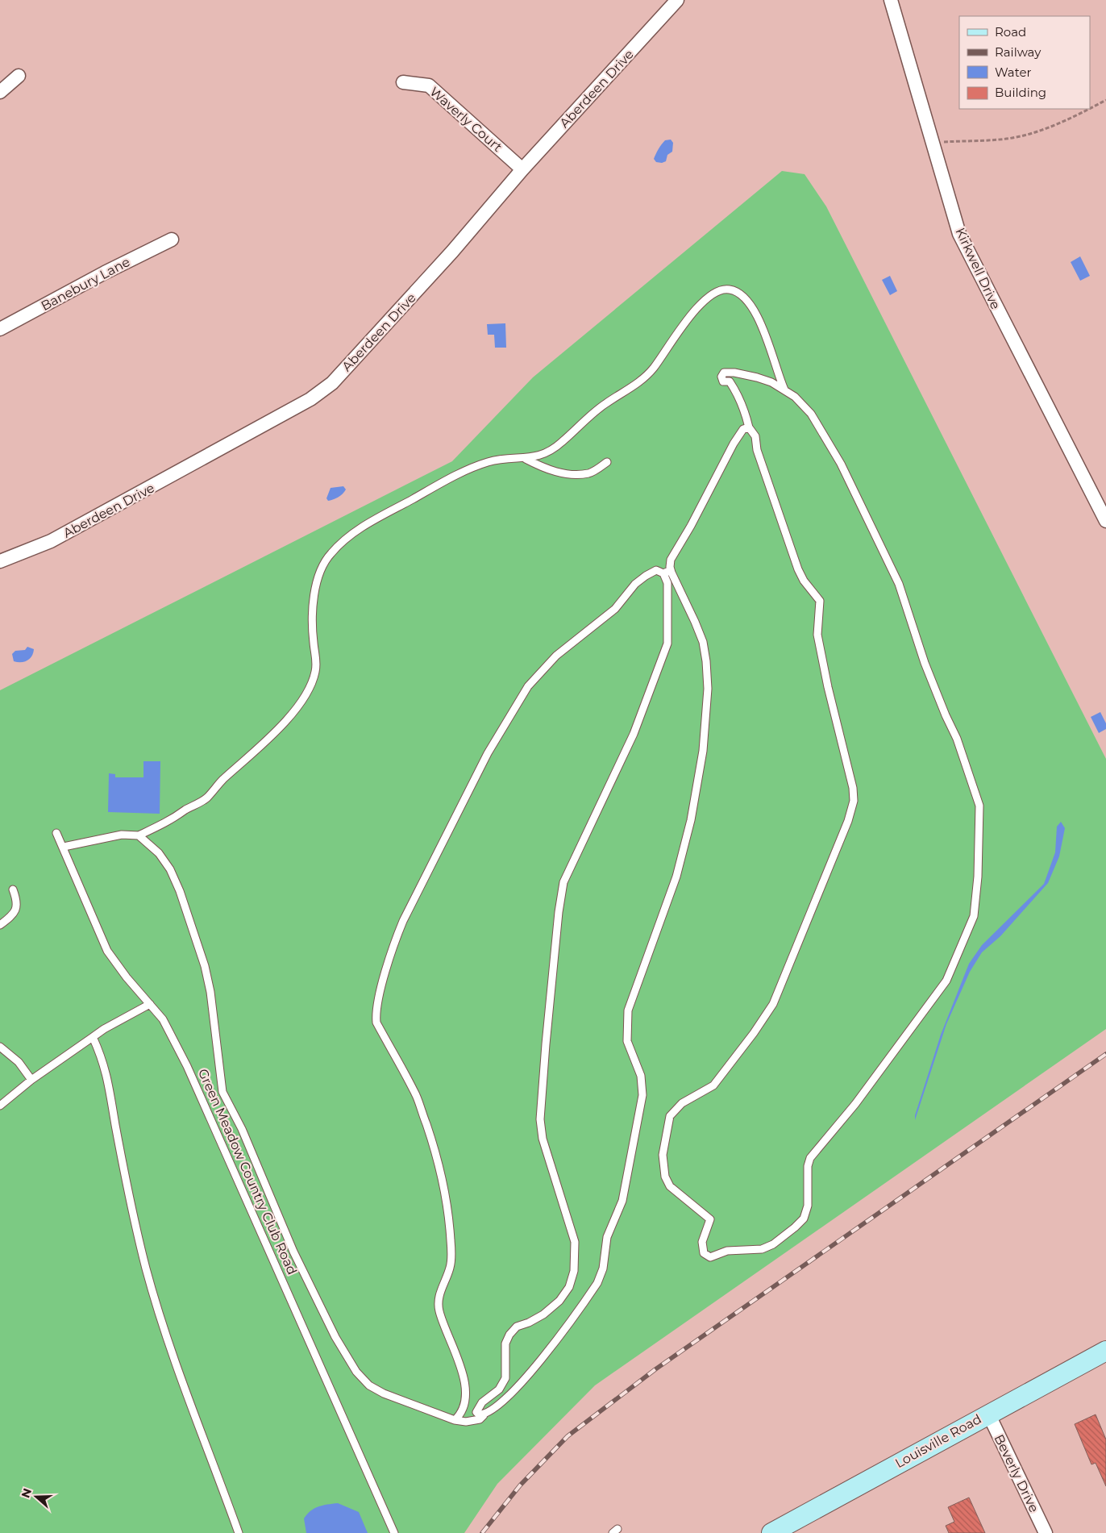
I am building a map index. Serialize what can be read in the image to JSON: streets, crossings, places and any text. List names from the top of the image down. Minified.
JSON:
{"streets":{"main road":["Louisville Road"],"street":["Aberdeen Drive","Waverly Court","Kirkwell Drive","Banebury Lane","Beverly Drive"],"lane":["Green Meadow Country Club Road"]},"crossings":[["Aberdeen Drive","Waverly Court"],["Louisville Road","Beverly Drive"]],"legend":["Road","Railway","Water","Building"],"north":"left"}
